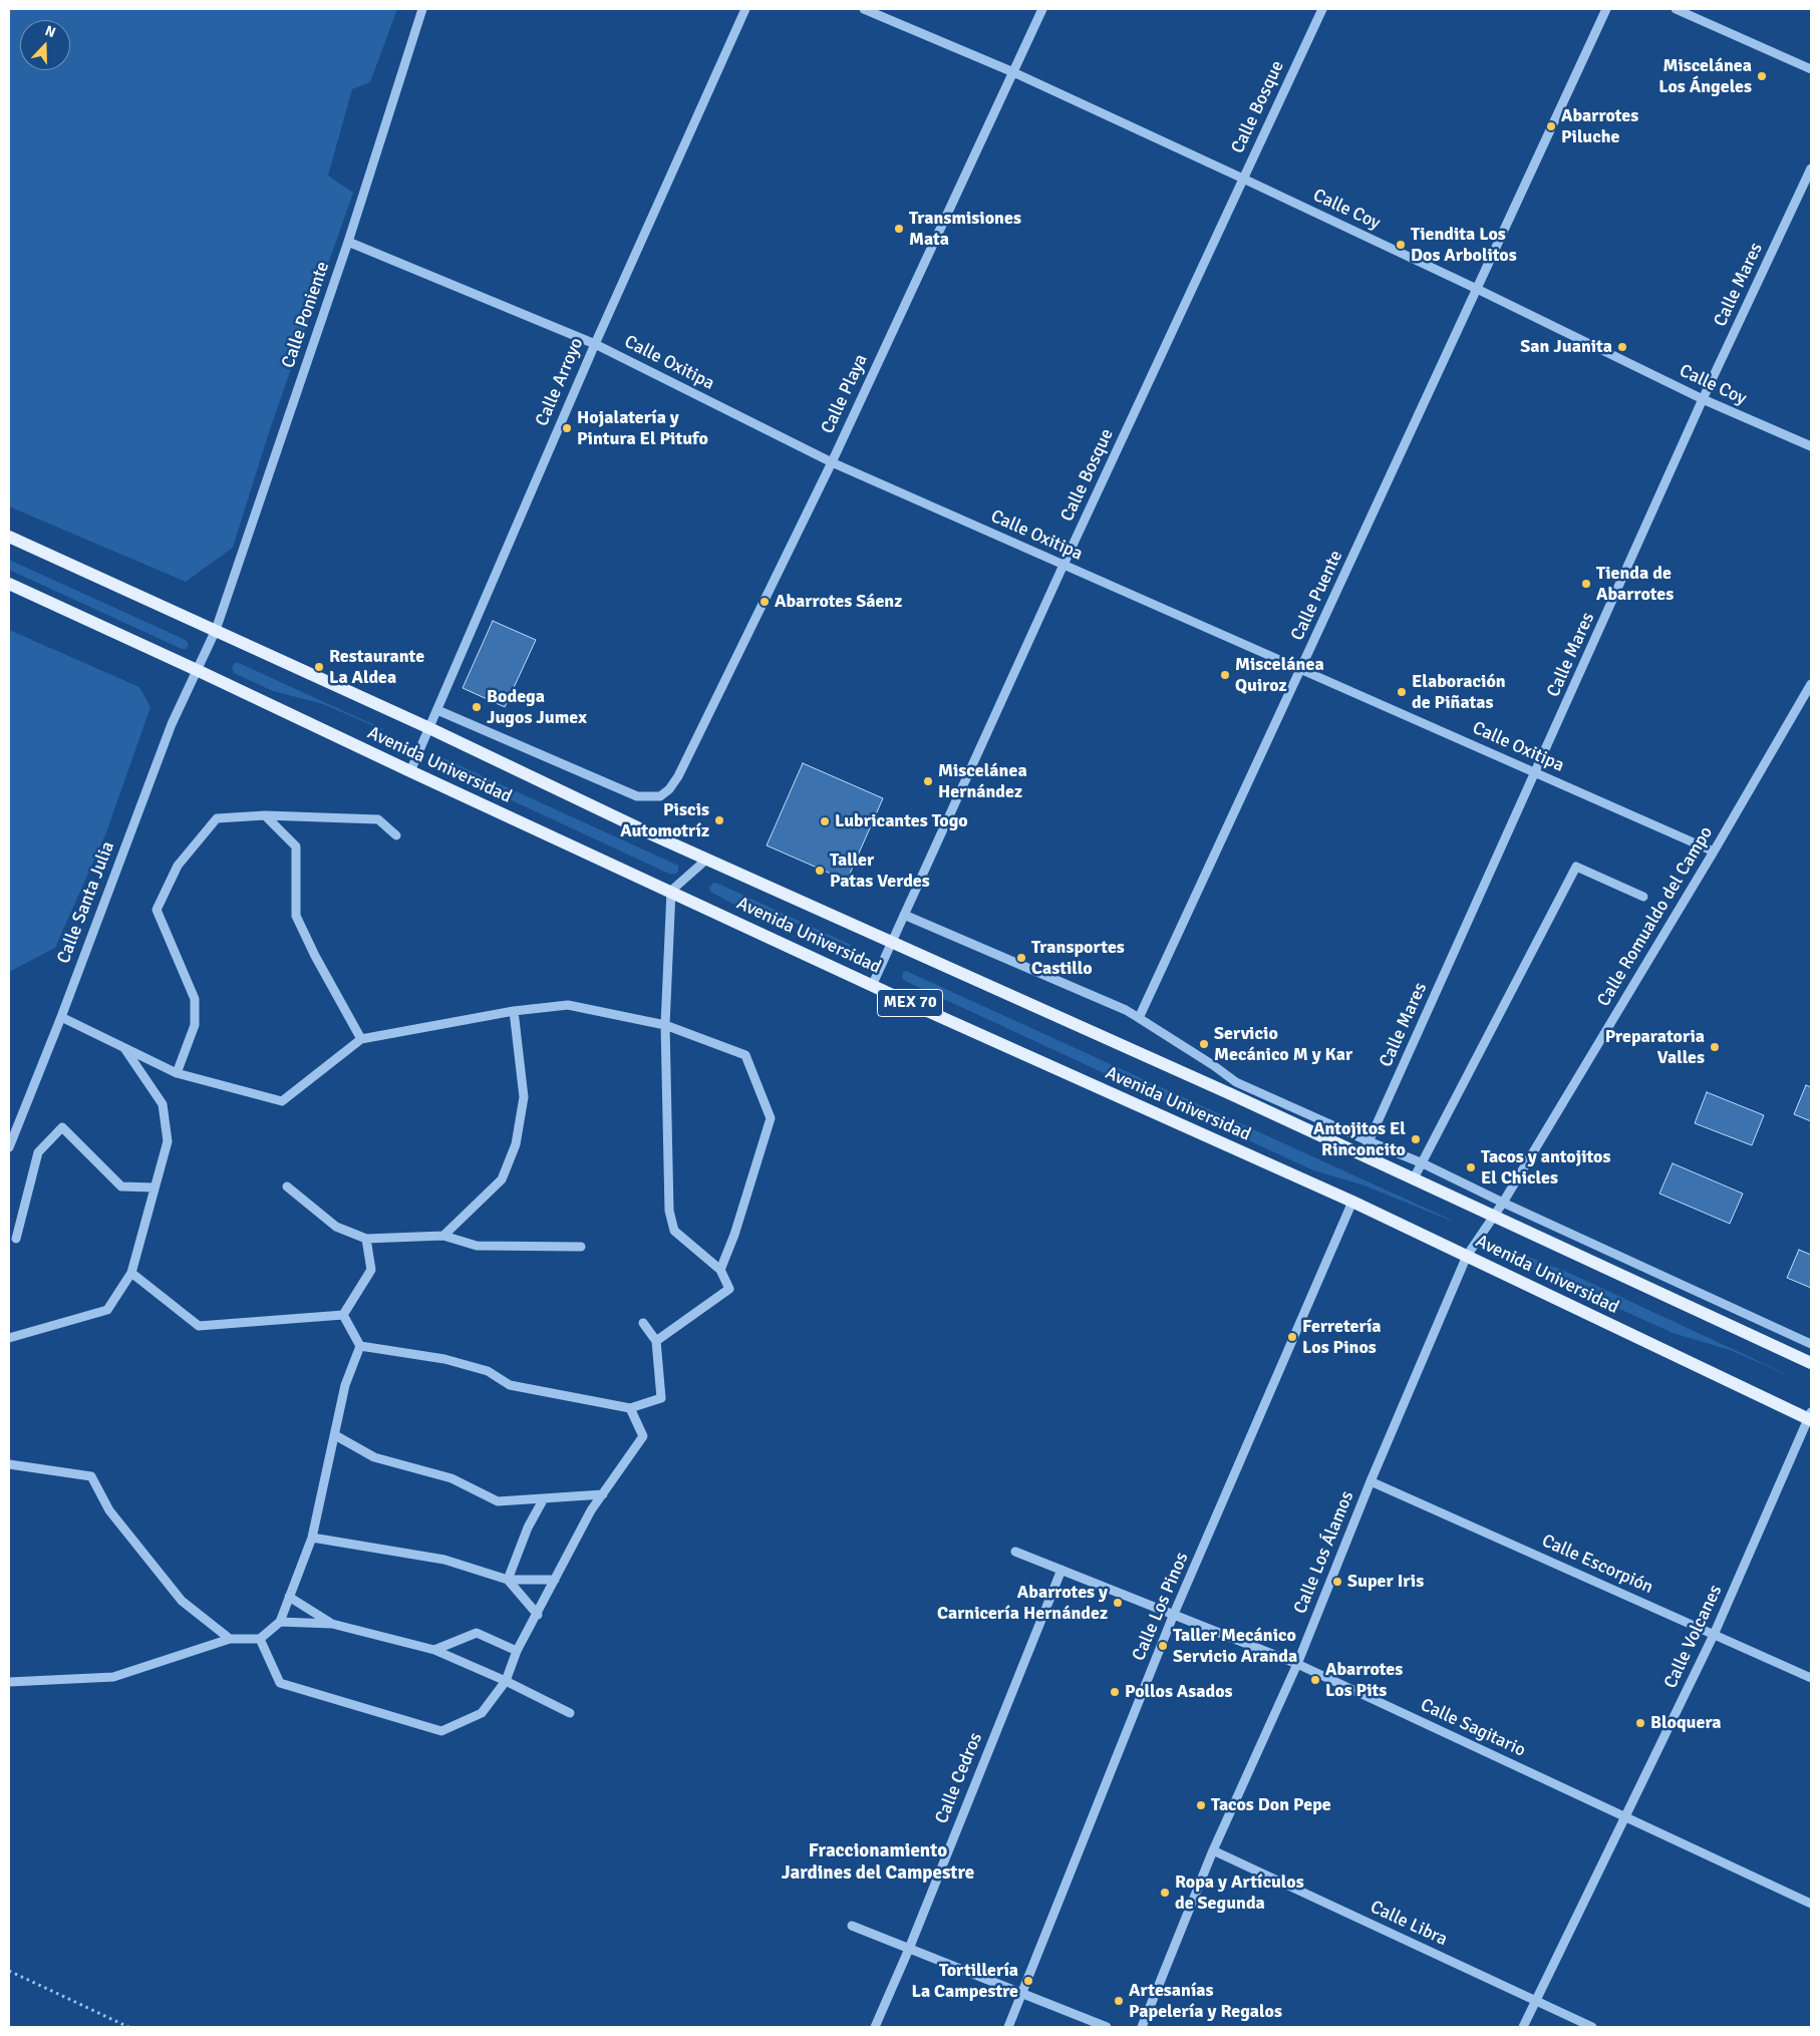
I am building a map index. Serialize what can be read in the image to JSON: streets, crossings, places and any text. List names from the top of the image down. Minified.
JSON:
{"streets":{"main road":["Avenida Universidad","MEX 70"],"street":["Calle Bosque","Calle Coy","Calle Mares","Calle Poniente","Calle Oxitipa","Calle Arroyo","Calle Playa","Calle Puente","Calle Santa Julia","Calle Romualdo del Campo","Calle Los Álamos","Calle Escorpión","Calle Los Pinos","Calle Volcanes","Calle Sagitario","Calle Cedros","Calle Libra"]},"crossings":[["Calle Bosque","Calle Coy"],["Calle Bosque","Calle Oxitipa"],["Calle Bosque","Avenida Universidad"],["Calle Coy","Calle Mares"],["Calle Coy","Calle Playa"],["Calle Coy","Calle Puente"],["Calle Mares","Calle Oxitipa"],["Calle Mares","Avenida Universidad"],["Calle Poniente","Calle Oxitipa"],["Calle Poniente","Avenida Universidad"],["Calle Poniente","Calle Santa Julia"],["Calle Oxitipa","Calle Arroyo"],["Calle Oxitipa","Calle Playa"],["Calle Oxitipa","Calle Puente"],["Calle Oxitipa","Calle Romualdo del Campo"],["Calle Arroyo","Calle Playa"],["Calle Arroyo","Avenida Universidad"],["Avenida Universidad","Calle Santa Julia"],["Avenida Universidad","Calle Romualdo del Campo"],["Avenida Universidad","Calle Los Álamos"],["Avenida Universidad","Calle Los Pinos"],["Avenida Universidad","Calle Volcanes"],["Calle Romualdo del Campo","Calle Los Álamos"],["Calle Los Álamos","Calle Escorpión"],["Calle Los Álamos","Calle Sagitario"],["Calle Los Álamos","Calle Libra"],["Calle Escorpión","Calle Volcanes"],["Calle Los Pinos","Calle Sagitario"],["Calle Volcanes","Calle Sagitario"],["Calle Volcanes","Calle Libra"],["Calle Sagitario","Calle Cedros"]],"districts":["Fraccionamiento Jardines del Campestre"],"places":["Miscelánea Los Ángeles","Abarrotes Piluche","Transmisiones Mata","Tiendita Los Dos Arbolitos","San Juanita","Hojalatería y Pintura El Pitufo","Tienda de Abarrotes","Abarrotes Sáenz","Restaurante La Aldea","Miscelánea Quiroz","Elaboración de Piñatas","Bodega Jugos Jumex","Miscelánea Hernández","Piscis Automotríz","Lubricantes Togo","Taller Patas Verdes","Transportes Castillo","Servicio Mecánico M y Kar","Preparatoria Valles","Antojitos El Rinconcito","Tacos y antojitos El Chicles","Ferretería Los Pinos","Super Iris","Abarrotes y Carnicería Hernández","Taller Mecánico Servicio Aranda","Abarrotes Los Pits","Pollos Asados","Bloquera","Tacos Don Pepe","Ropa y Artículos de Segunda","Tortillería La Campestre","Artesanías Papelería y Regalos"],"north":"top"}
